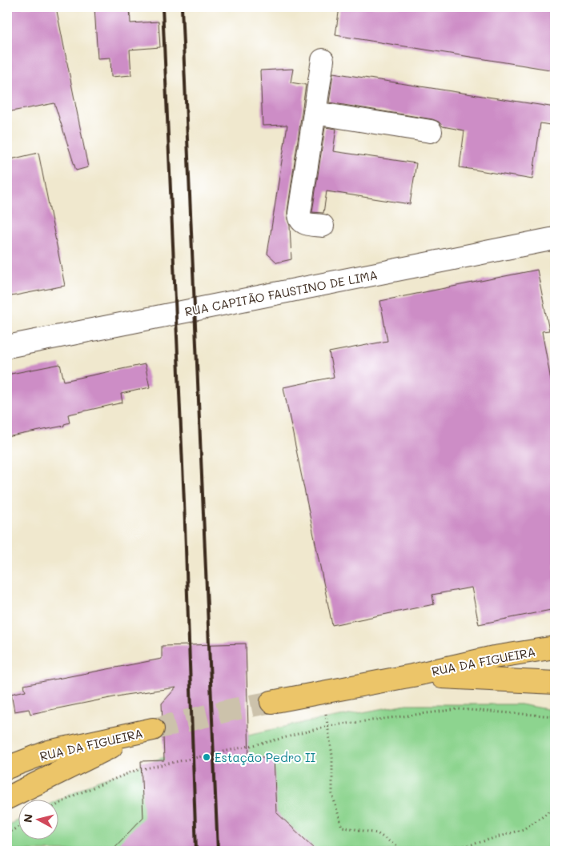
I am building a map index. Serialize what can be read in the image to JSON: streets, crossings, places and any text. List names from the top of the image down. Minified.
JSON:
{"streets":{"main road":["RUA DA FIGUEIRA"],"street":["RUA CAPITÃO FAUSTINO DE LIMA"]},"places":["Estação Pedro II"],"north":"left"}
